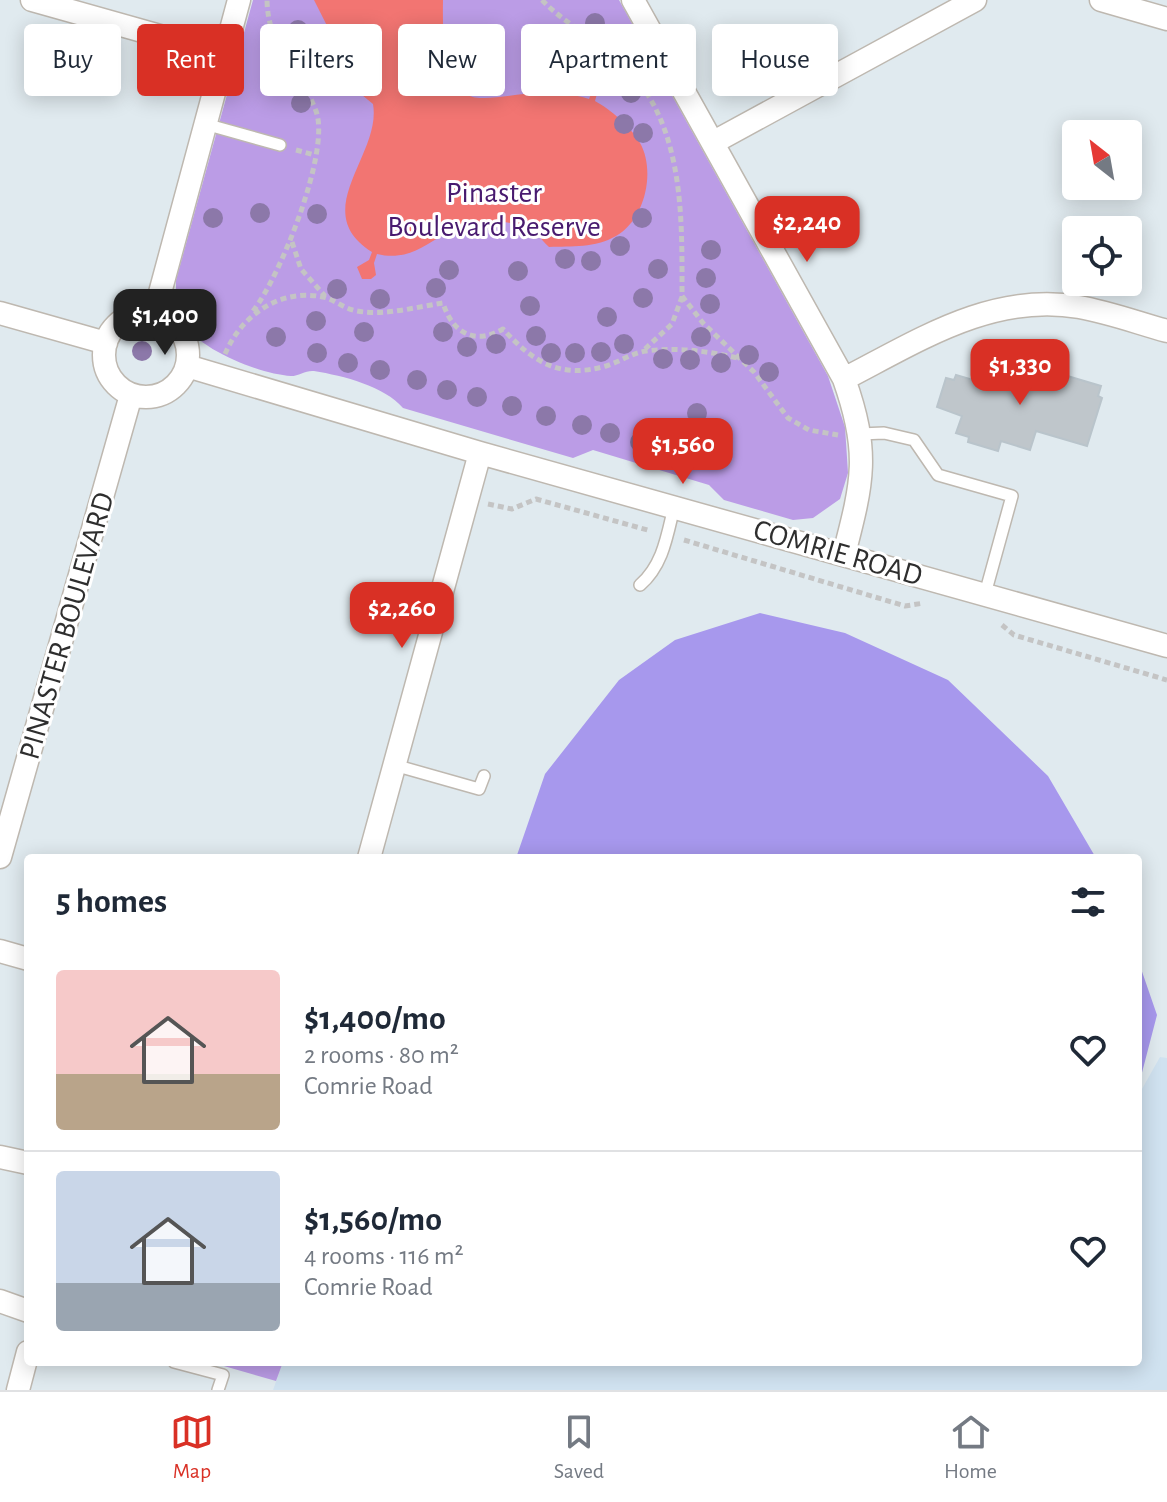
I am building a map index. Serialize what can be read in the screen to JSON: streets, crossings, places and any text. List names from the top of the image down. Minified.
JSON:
{"streets":{"street":["COMRIE ROAD","PINASTER BOULEVARD"]},"crossings":[["COMRIE ROAD","PINASTER BOULEVARD"]],"parks":["Pinaster Boulevard Reserve"],"north":"top left","page":{"chip":["Buy","Rent","Filters","New","Apartment","House"],"price":["$2,240","$1,400","$1,330","$1,560","$2,260"],"heading":"5 homes","list":[{"name":"$1,400/mo","note":"2 rooms · 80 m² · Comrie Road"},{"name":"$1,560/mo","note":"4 rooms · 116 m² · Comrie Road"}],"tabs":["Map","Saved","Home"]}}
